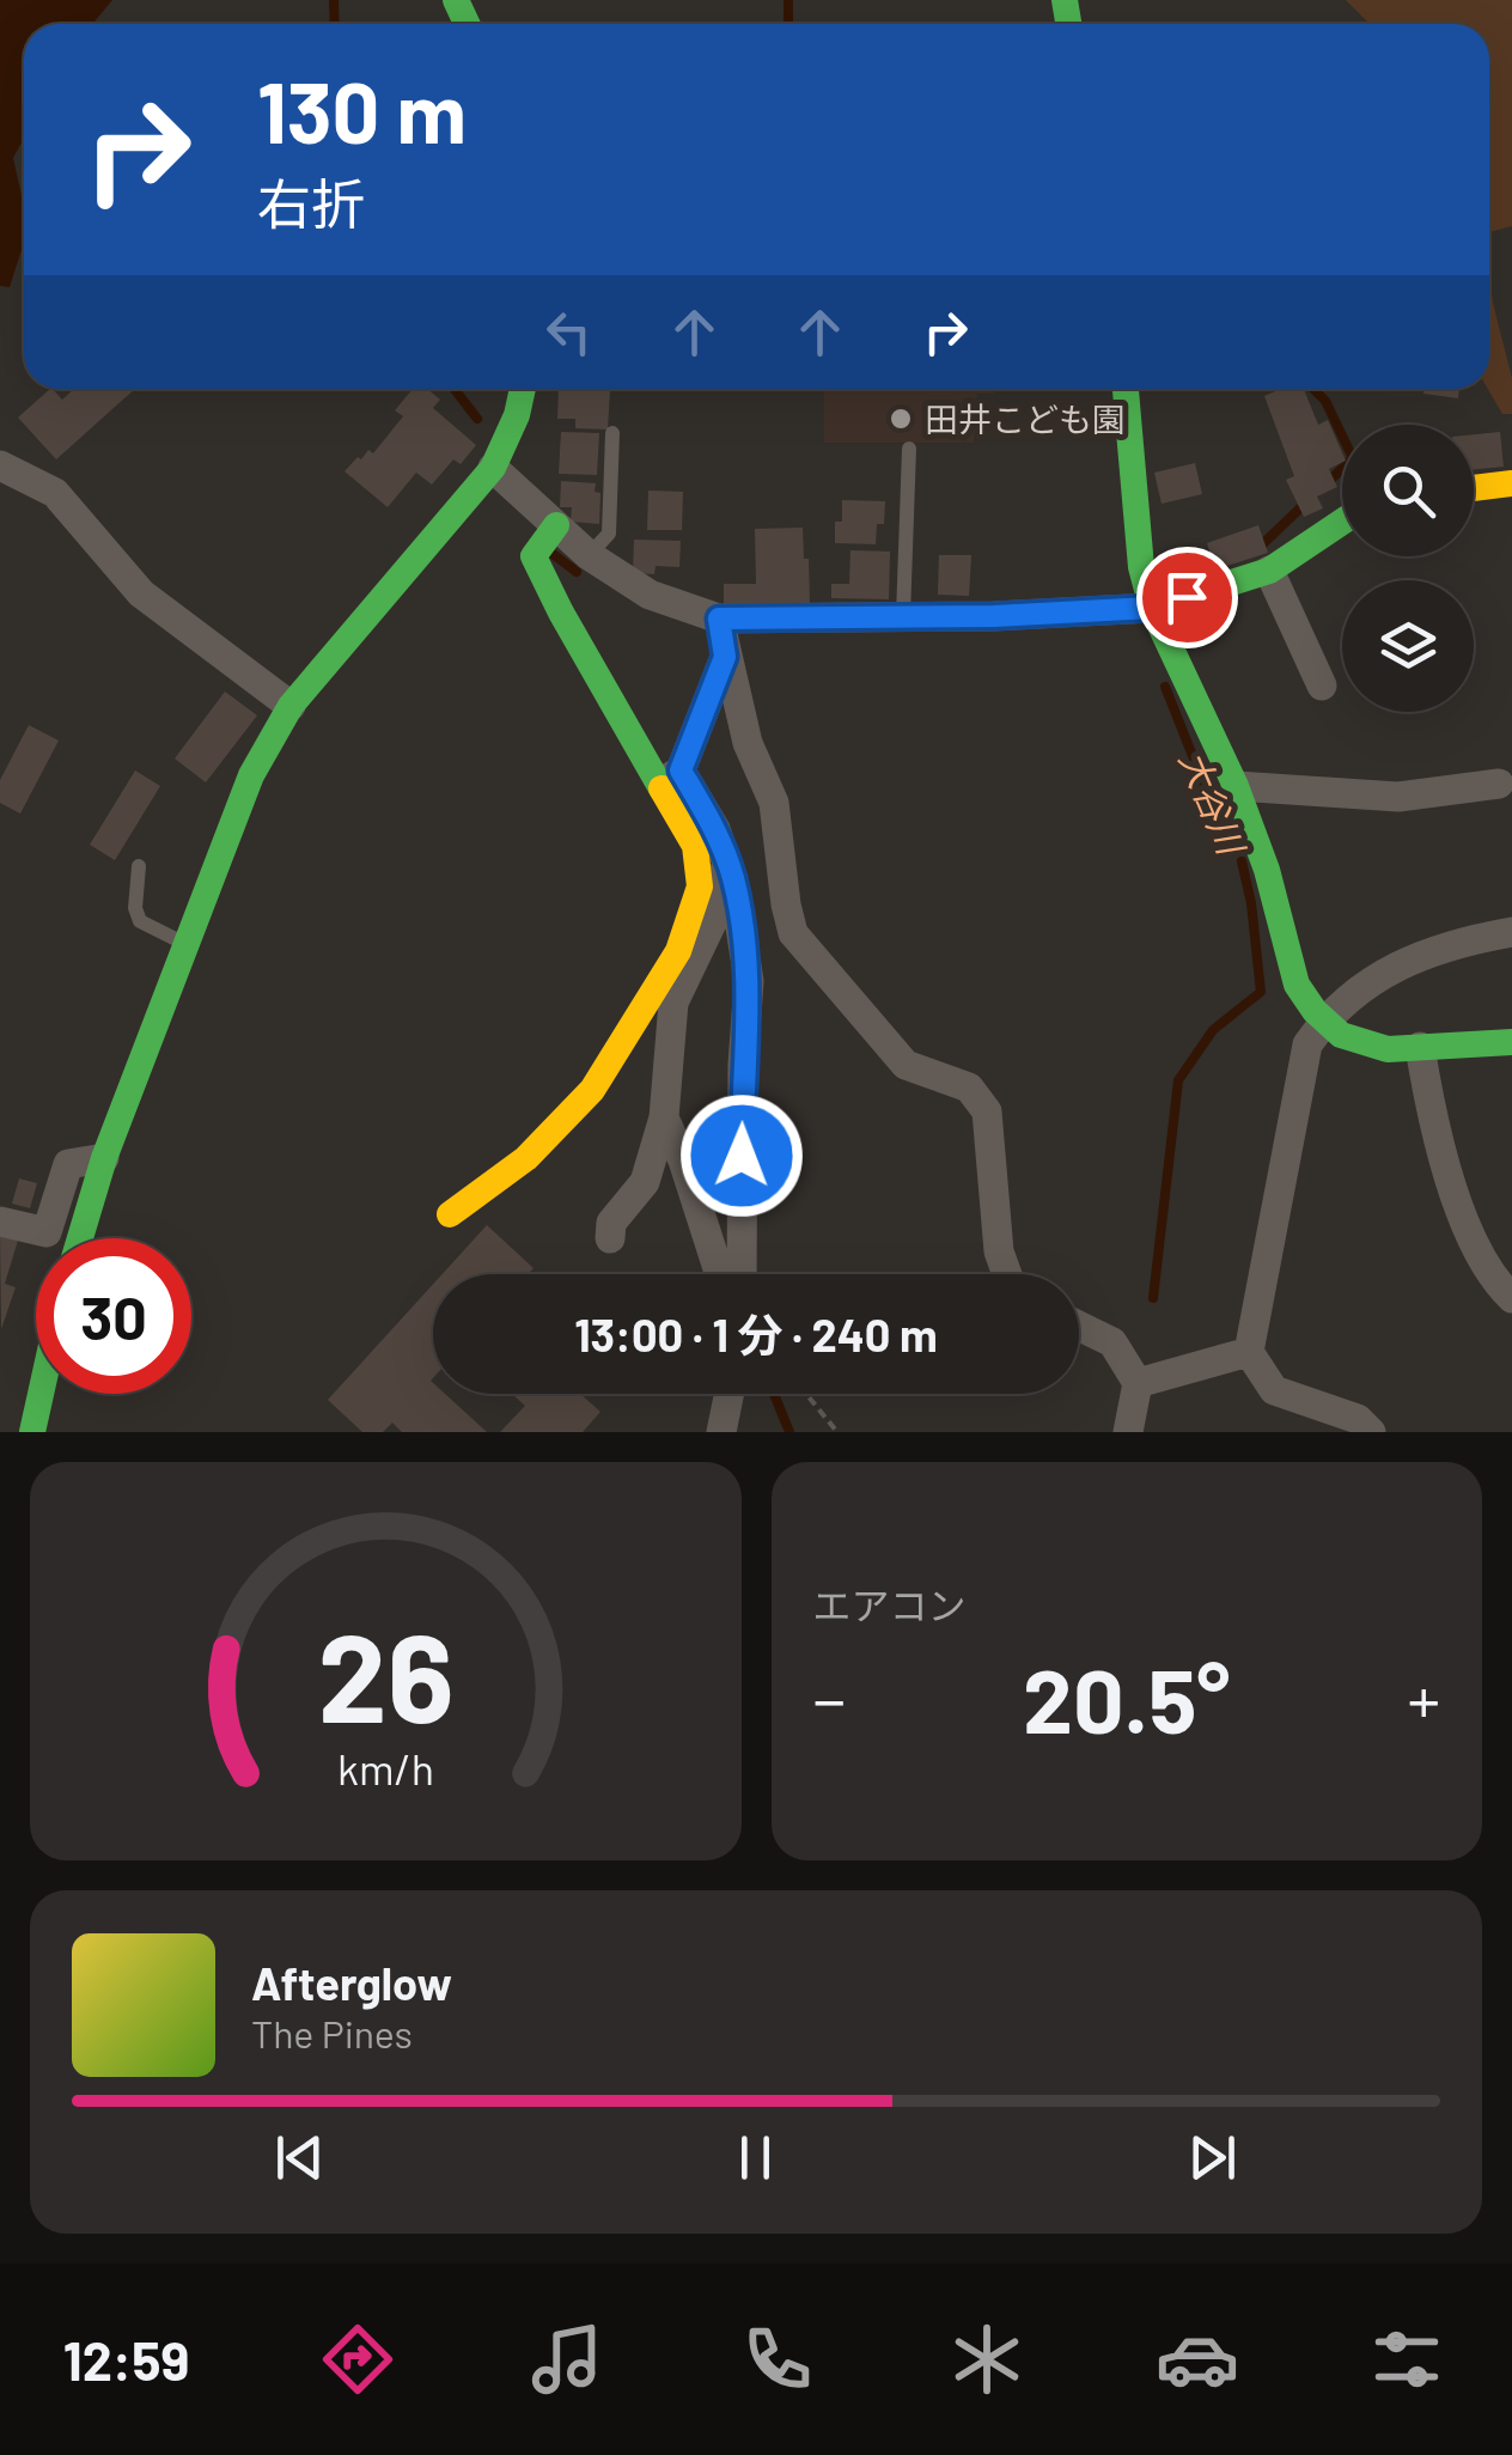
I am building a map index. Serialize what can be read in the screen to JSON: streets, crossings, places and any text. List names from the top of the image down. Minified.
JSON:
{"water":["大谷川"],"places":["田井こども園"],"page":{"turn":["130 m","右折"],"limit":"30","trip":"13:00 · 1 分 · 240 m","tile":"エアコン","heat":["−","20.5°","+"],"song":["Afterglow","The Pines"],"tabs":"12:59","gauge":["26","km/h"]}}
